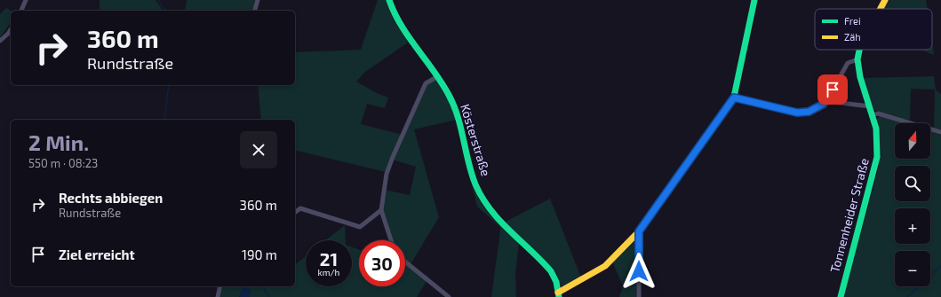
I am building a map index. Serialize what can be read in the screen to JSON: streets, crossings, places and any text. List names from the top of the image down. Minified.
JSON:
{"streets":{"street":["Kösterstraße","Tonnenheider Straße"]},"legend":["Frei","Zäh"],"north":"top","page":{"turn":["360 m","Rundstraße"],"heading":["2 Min.","550 m · 08:23"],"map_buttons":["+","−"],"list":[{"name":"Rechts abbiegen","note":"Rundstraße","value":"360 m"},{"name":"Ziel erreicht","value":"190 m"}],"speed":"21 km/h","limit":"30"}}
